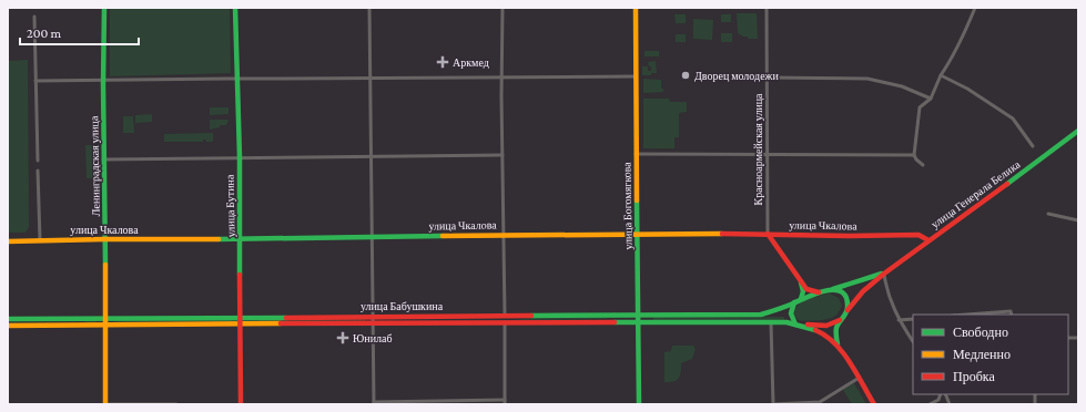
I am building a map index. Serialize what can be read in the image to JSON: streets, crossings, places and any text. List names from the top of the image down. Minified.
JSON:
{"streets":{"main road":["Ленинградская улица","улица Генерала Белика","улица Бутина","улица Богомягкова","улица Чкалова","улица Бабушкина"],"street":["Красноармейская улица"]},"crossings":[["Красноармейская улица","улица Чкалова"],["Ленинградская улица","улица Чкалова"],["Ленинградская улица","улица Бабушкина"],["улица Генерала Белика","улица Чкалова"],["улица Генерала Белика","улица Бабушкина"],["улица Бутина","улица Чкалова"],["улица Бутина","улица Бабушкина"],["улица Богомягкова","улица Чкалова"],["улица Богомягкова","улица Бабушкина"]],"places":{"health":["Аркмед","Юнилаб"],"other":["Дворец молодежи"]},"legend":["Свободно","Медленно","Пробка"],"scale_bar":"200 m"}
